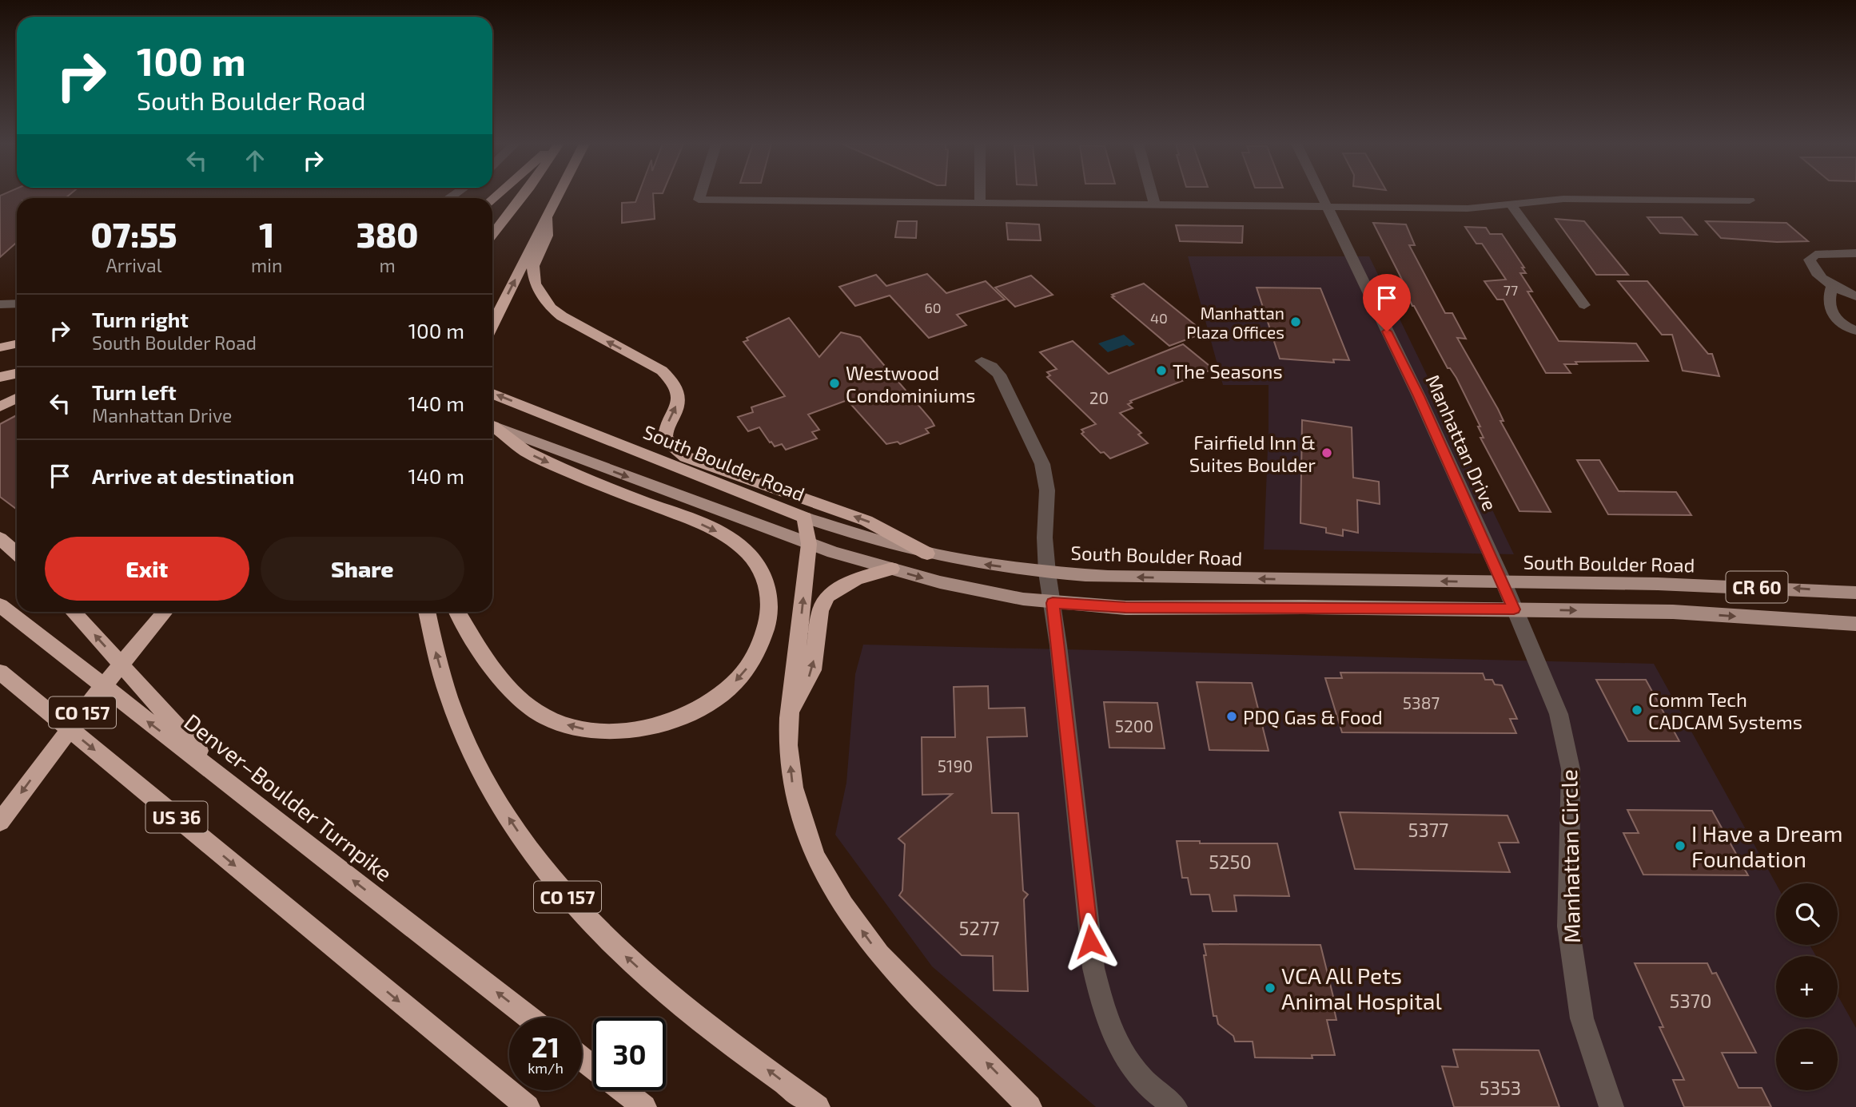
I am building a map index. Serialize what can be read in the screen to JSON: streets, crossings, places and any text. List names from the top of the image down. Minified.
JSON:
{"streets":{"highway":["South Boulder Road","CO 157","Denver–Boulder Turnpike","US 36"],"main road":["CR 60"],"street":["Manhattan Drive","Manhattan Circle"]},"crossings":[["Manhattan Drive","South Boulder Road"],["Manhattan Drive","CR 60"],["Manhattan Drive","Manhattan Circle"],["CR 60","Manhattan Circle"]],"places":["Manhattan Plaza Offices","The Seasons","Westwood Condominiums","Fairfield Inn & Suites Boulder","Comm Tech CADCAM Systems","PDQ Gas & Food","I Have a Dream Foundation","VCA All Pets Animal Hospital"],"house_numbers":["77","60","40","20","5387","5200","5190","5377","5250","5277","5370","5353"],"page":{"turn":["100 m","South Boulder Road"],"eta":["07:55","Arrival","1","min","380","m"],"list":[{"name":"Turn right","note":"South Boulder Road","value":"100 m"},{"name":"Turn left","note":"Manhattan Drive","value":"140 m"},{"name":"Arrive at destination","value":"140 m"}],"buttons":["Exit","Share"],"map_buttons":["+","−"],"speed":"21 km/h","limit":"30"}}
